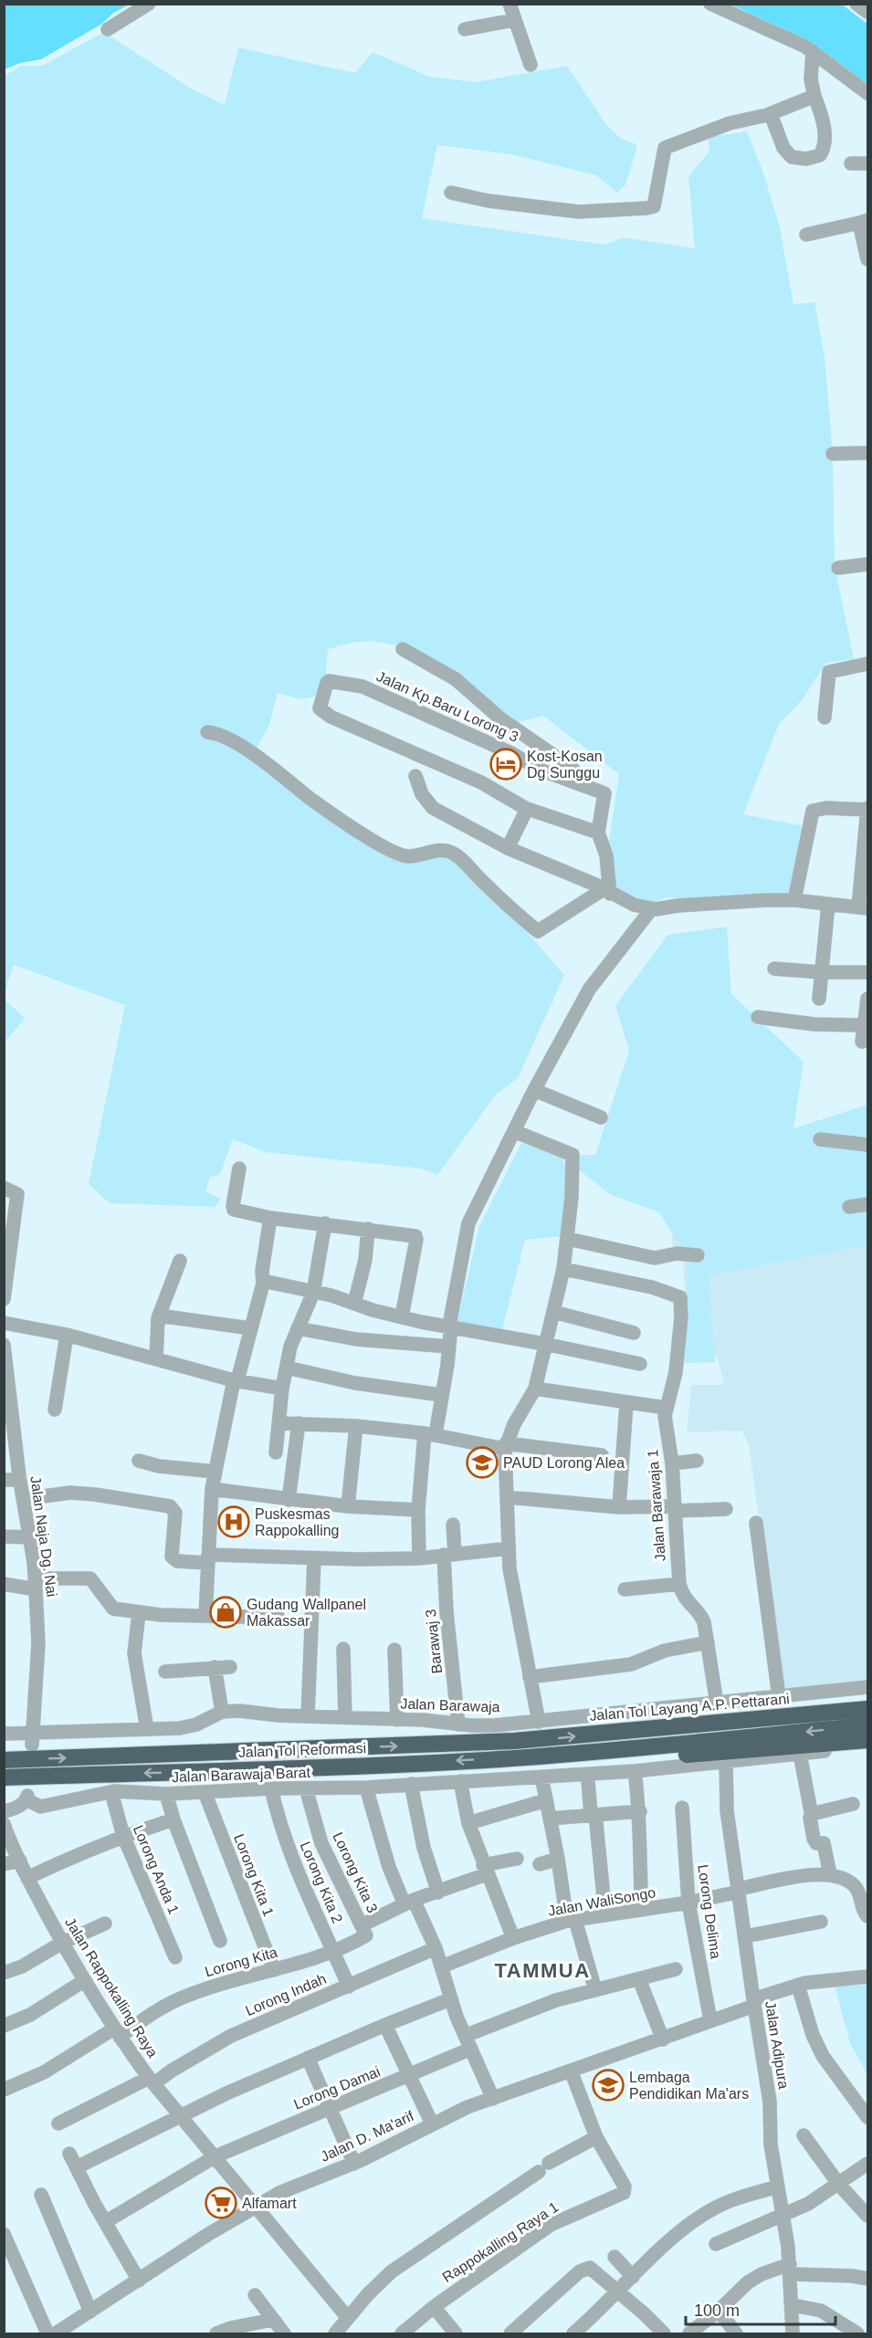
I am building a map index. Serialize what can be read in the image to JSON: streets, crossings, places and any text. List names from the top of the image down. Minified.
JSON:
{"streets":{"highway":["Jalan Tol Layang A.P. Pettarani","Jalan Tol Reformasi"],"street":["Jalan Kp.Baru Lorong 3","Jalan Barawaja 1","Jalan Naja Dg. Nai","Barawaj 3","Jalan Barawaja","Jalan Barawaja Barat","Lorong Anda 1","Lorong Kita 3","Lorong Kita 1","Lorong Kita 2","Jalan WaliSongo","Lorong Delima","Lorong Kita","Jalan Rappokalling Raya","Lorong Indah","Jalan Adipura","Lorong Damai","Jalan D. Ma'arif","Rappokalling Raya 1"]},"crossings":[["Jalan Barawaja 1","Jalan Barawaja"],["Jalan Naja Dg. Nai","Jalan Barawaja"],["Barawaj 3","Jalan Barawaja"],["Jalan Tol Layang A.P. Pettarani","Jalan Tol Reformasi"],["Jalan Barawaja Barat","Lorong Anda 1"],["Jalan Barawaja Barat","Lorong Kita 3"],["Jalan Barawaja Barat","Lorong Kita 1"],["Jalan Barawaja Barat","Lorong Kita 2"],["Jalan Barawaja Barat","Jalan Adipura"],["Lorong Kita 3","Lorong Kita"],["Lorong Kita 1","Lorong Kita"],["Lorong Kita 2","Lorong Kita"],["Lorong Kita 2","Lorong Indah"],["Jalan WaliSongo","Lorong Delima"],["Jalan WaliSongo","Jalan Adipura"],["Lorong Delima","Jalan D. Ma'arif"],["Lorong Kita","Jalan Rappokalling Raya"],["Jalan Rappokalling Raya","Lorong Indah"],["Jalan Rappokalling Raya","Lorong Damai"],["Jalan Rappokalling Raya","Jalan D. Ma'arif"],["Jalan Adipura","Jalan D. Ma'arif"]],"districts":["TAMMUA"],"places":{"hotel":["Kost-Kosan Dg Sunggu"],"school or university":["PAUD Lorong Alea","Lembaga Pendidikan Ma'ars"],"hospital":["Puskesmas Rappokalling"],"shop":["Gudang Wallpanel Makassar"],"supermarket":["Alfamart"]},"scale_bar":"100 m"}
